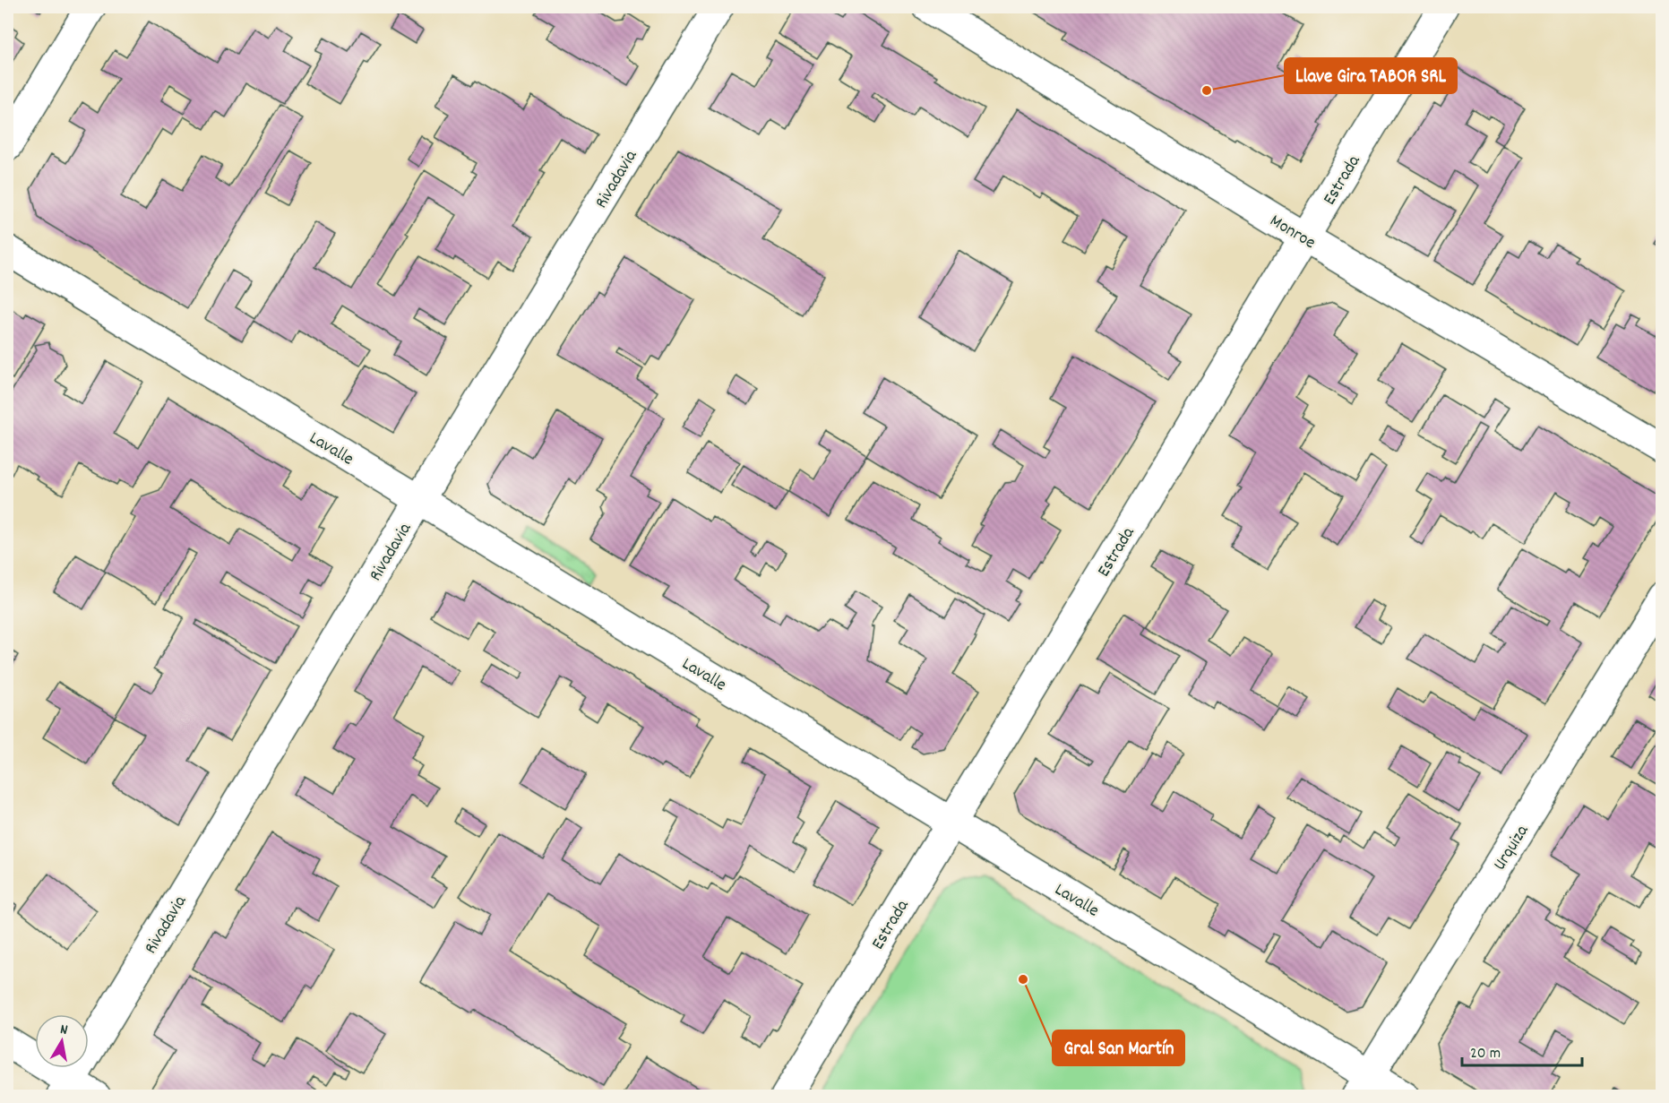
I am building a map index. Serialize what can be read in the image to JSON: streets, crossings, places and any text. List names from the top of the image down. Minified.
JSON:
{"streets":{"street":["Rivadavia","Estrada","Monroe","Lavalle","Urquiza"]},"crossings":[["Rivadavia","Lavalle"],["Estrada","Monroe"],["Estrada","Lavalle"],["Lavalle","Urquiza"]],"places":["Llave Gira TABOR SRL","Gral San Martín"],"scale_bar":"20 m","north":"top"}
